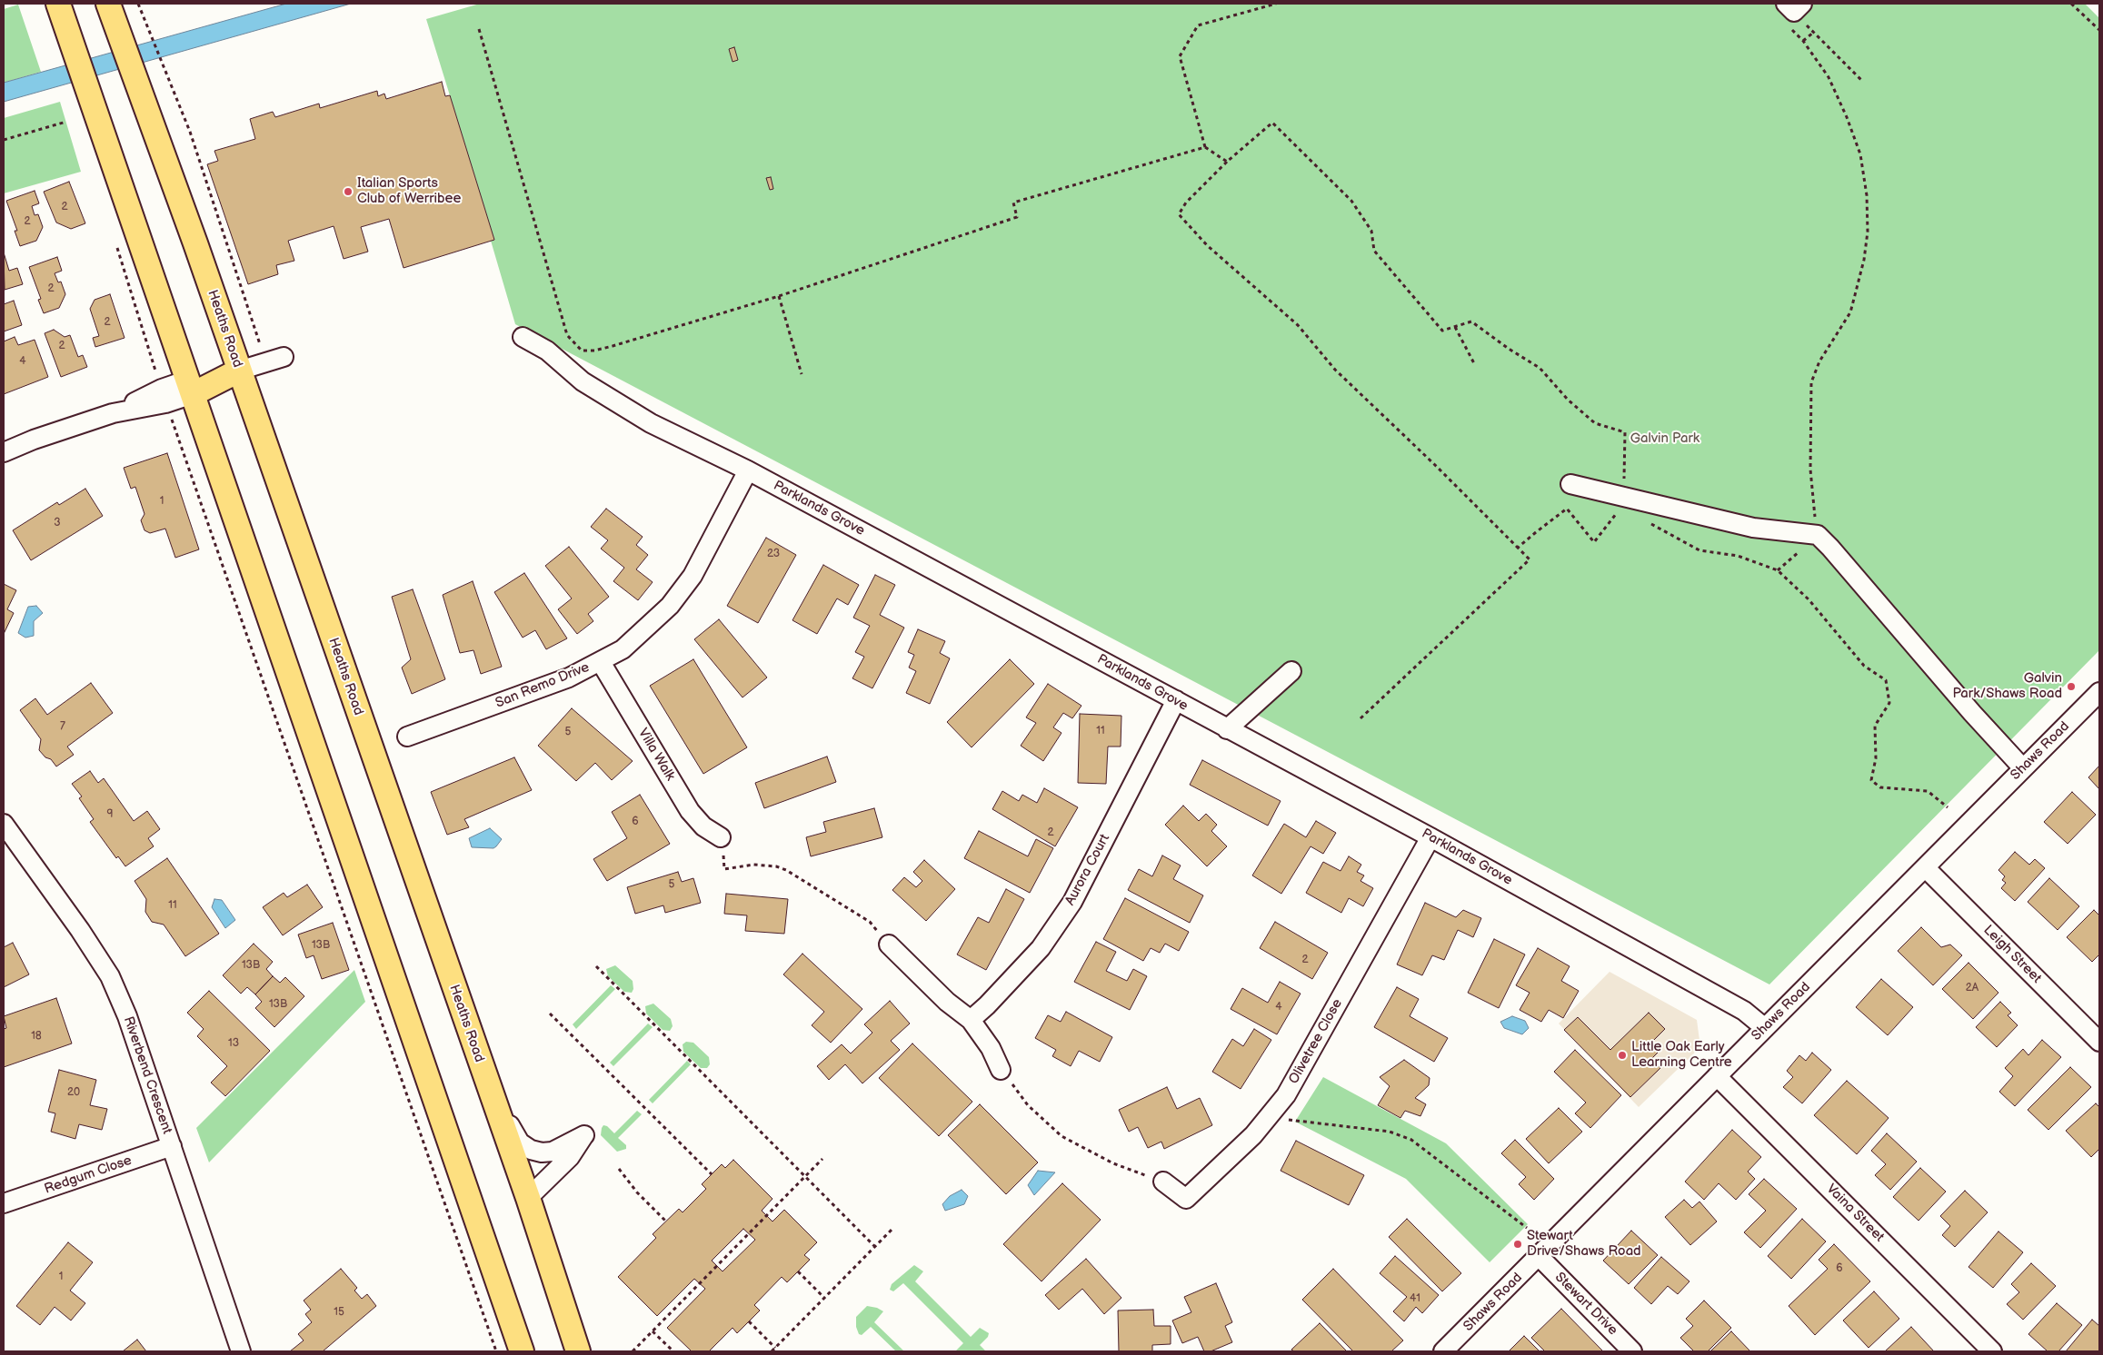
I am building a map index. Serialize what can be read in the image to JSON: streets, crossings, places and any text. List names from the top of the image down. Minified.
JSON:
{"streets":{"main road":["Heaths Road"],"street":["Parklands Grove","San Remo Drive","Shaws Road","Villa Walk","Aurora Court","Leigh Street","Olivetree Close","Riverbend Crescent","Redgum Close","Vaina Street","Stewart Drive"]},"crossings":[["Parklands Grove","San Remo Drive"],["Parklands Grove","Shaws Road"],["Parklands Grove","Aurora Court"],["Parklands Grove","Olivetree Close"],["San Remo Drive","Villa Walk"],["Shaws Road","Leigh Street"],["Shaws Road","Vaina Street"],["Shaws Road","Stewart Drive"],["Riverbend Crescent","Redgum Close"]],"parks":["Galvin Park"],"places":["Italian Sports Club of Werribee","Galvin Park/Shaws Road","Little Oak Early Learning Centre","Stewart Drive/Shaws Road"],"house_numbers":["2","2","2","2","2","4","1","3","23","7","11","5","9","6","2","5","11","13B","2","13B","2A","13B","4","18","13","20","6","1","41","15"]}
